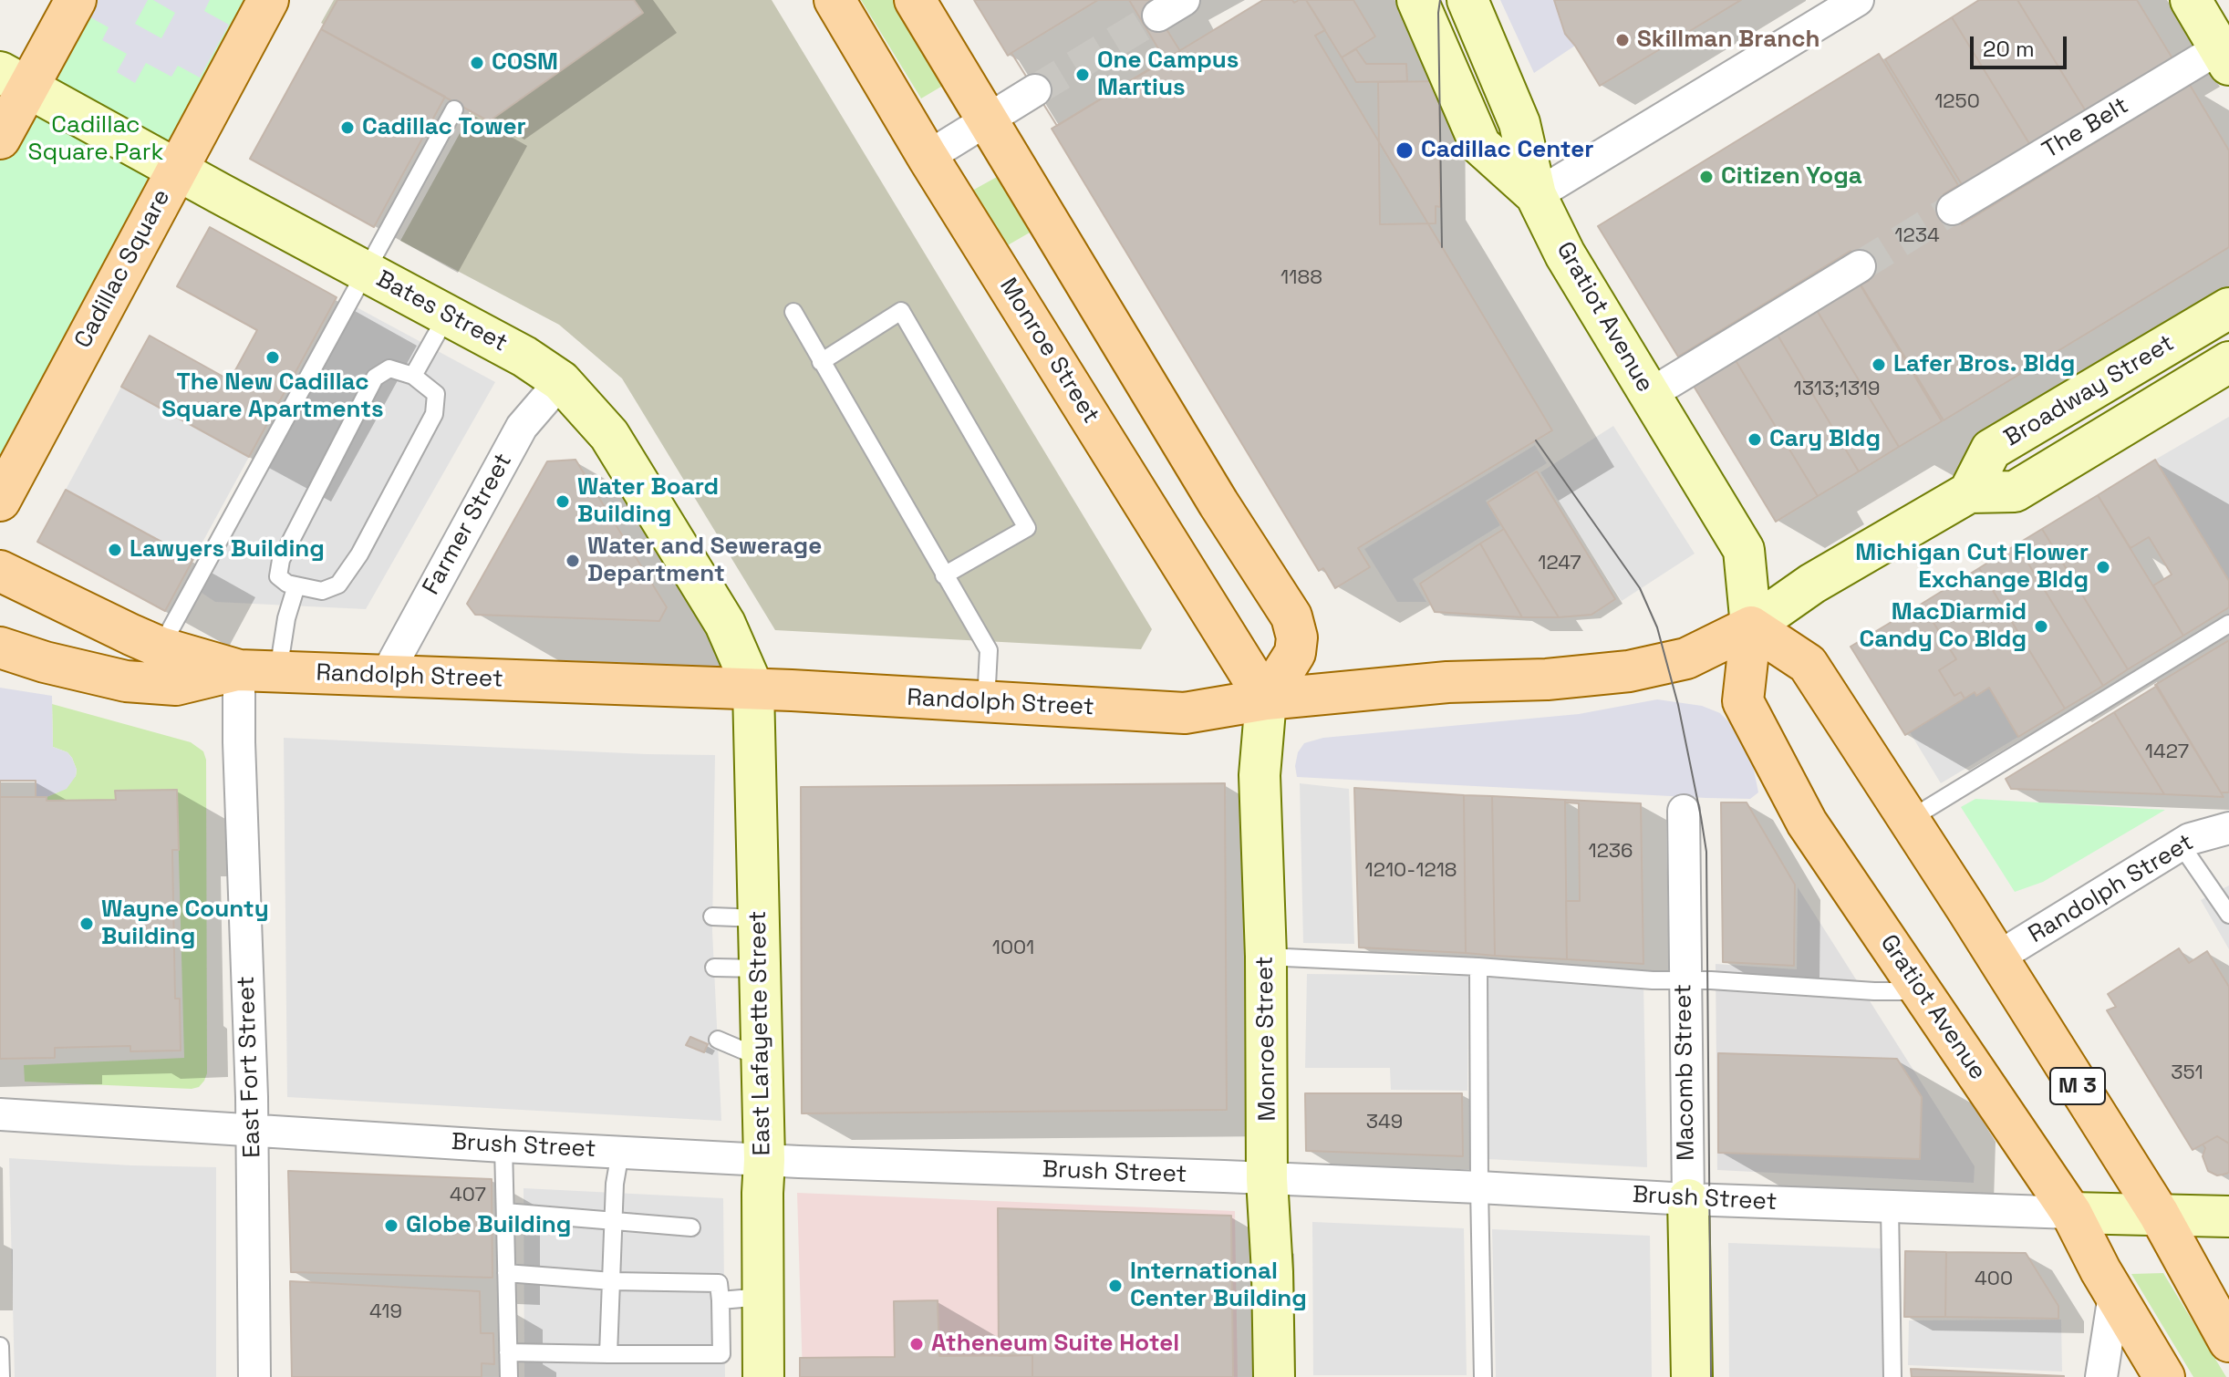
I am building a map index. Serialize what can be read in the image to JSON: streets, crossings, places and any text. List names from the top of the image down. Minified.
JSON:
{"streets":{"main road":["Cadillac Square","Gratiot Avenue","Monroe Street","Randolph Street","M 3"],"street":["The Belt","Bates Street","Broadway Street","Farmer Street","East Lafayette Street","East Fort Street","Macomb Street","Brush Street"]},"crossings":[["Cadillac Square","Bates Street"],["Bates Street","Farmer Street"],["Bates Street","Randolph Street"],["Bates Street","East Lafayette Street"],["Gratiot Avenue","Broadway Street"],["Gratiot Avenue","Randolph Street"],["Gratiot Avenue","M 3"],["Gratiot Avenue","Brush Street"],["Monroe Street","Randolph Street"],["Monroe Street","Brush Street"],["Broadway Street","Randolph Street"],["Broadway Street","M 3"],["Farmer Street","Randolph Street"],["Randolph Street","East Lafayette Street"],["Randolph Street","East Fort Street"],["Randolph Street","M 3"],["East Lafayette Street","Brush Street"],["East Fort Street","Brush Street"],["Macomb Street","Brush Street"],["M 3","Brush Street"]],"parks":["Cadillac Square Park"],"places":["Skillman Branch","COSM","One Campus Martius","Cadillac Tower","Cadillac Center","Citizen Yoga","The New Cadillac Square Apartments","Lafer Bros. Bldg","Cary Bldg","Water Board Building","Lawyers Building","Water and Sewerage Department","Michigan Cut Flower Exchange Bldg","MacDiarmid Candy Co Bldg","Wayne County Building","Globe Building","International Center Building","Atheneum Suite Hotel"],"house_numbers":["1250","1234","1188","1313;1319","1247","1427","1236","1210-1218","1001","351","349","407","400","419"],"scale_bar":"20 m"}
